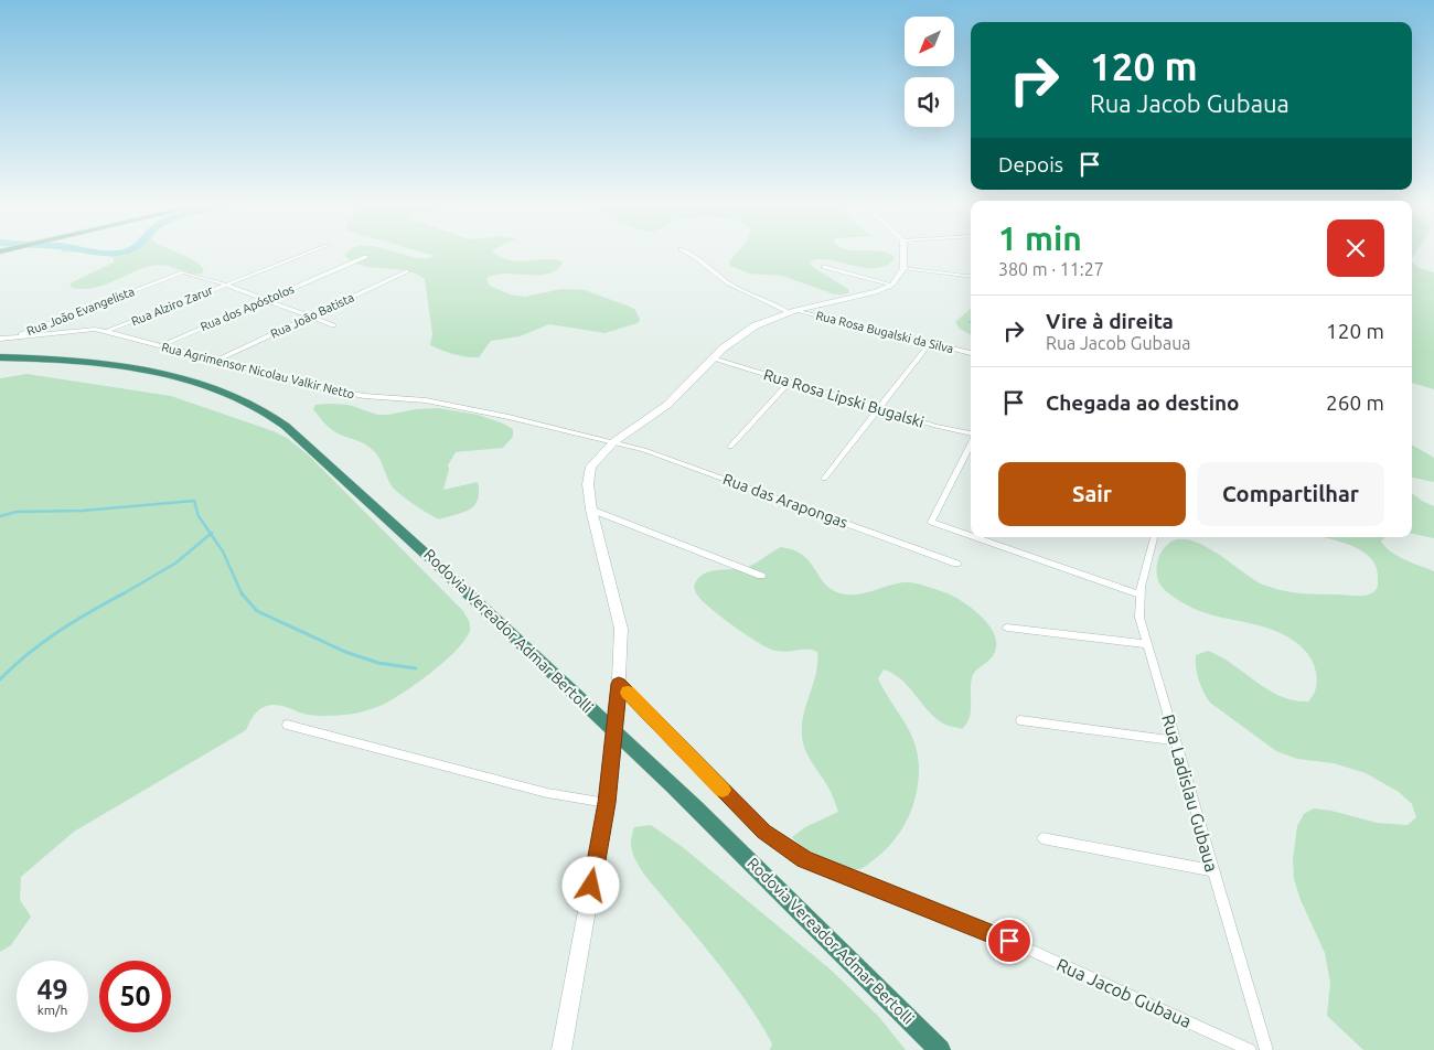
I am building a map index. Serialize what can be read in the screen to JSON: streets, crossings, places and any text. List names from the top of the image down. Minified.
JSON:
{"streets":{"highway":["Rodovia Vereador Admar Bertolli"],"street":["Rua Alziro Zarur","Rua dos Apóstolos","Rua João Evangelista","Rua João Batista","Rua Rosa Bugalski da Silva","Rua Agrimensor Nicolau Valkir Netto","Rua Rosa Lipski Bugalski","Rua das Arapongas","Rua Ladislau Gubaua","Rua Jacob Gubaua"]},"crossings":[["Rua Alziro Zarur","Rua João Evangelista"],["Rua Alziro Zarur","Rua Agrimensor Nicolau Valkir Netto"],["Rua dos Apóstolos","Rua Agrimensor Nicolau Valkir Netto"],["Rua João Evangelista","Rua Agrimensor Nicolau Valkir Netto"],["Rua João Batista","Rua Agrimensor Nicolau Valkir Netto"],["Rua Agrimensor Nicolau Valkir Netto","Rua das Arapongas"]],"north":"bottom left","page":{"turn":["120 m","Rua Jacob Gubaua"],"then":"Depois","heading":["1 min","380 m · 11:27"],"list":[{"name":"Vire à direita","note":"Rua Jacob Gubaua","value":"120 m"},{"name":"Chegada ao destino","value":"260 m"}],"buttons":["Sair","Compartilhar"],"speed":"49 km/h","limit":"50"}}
